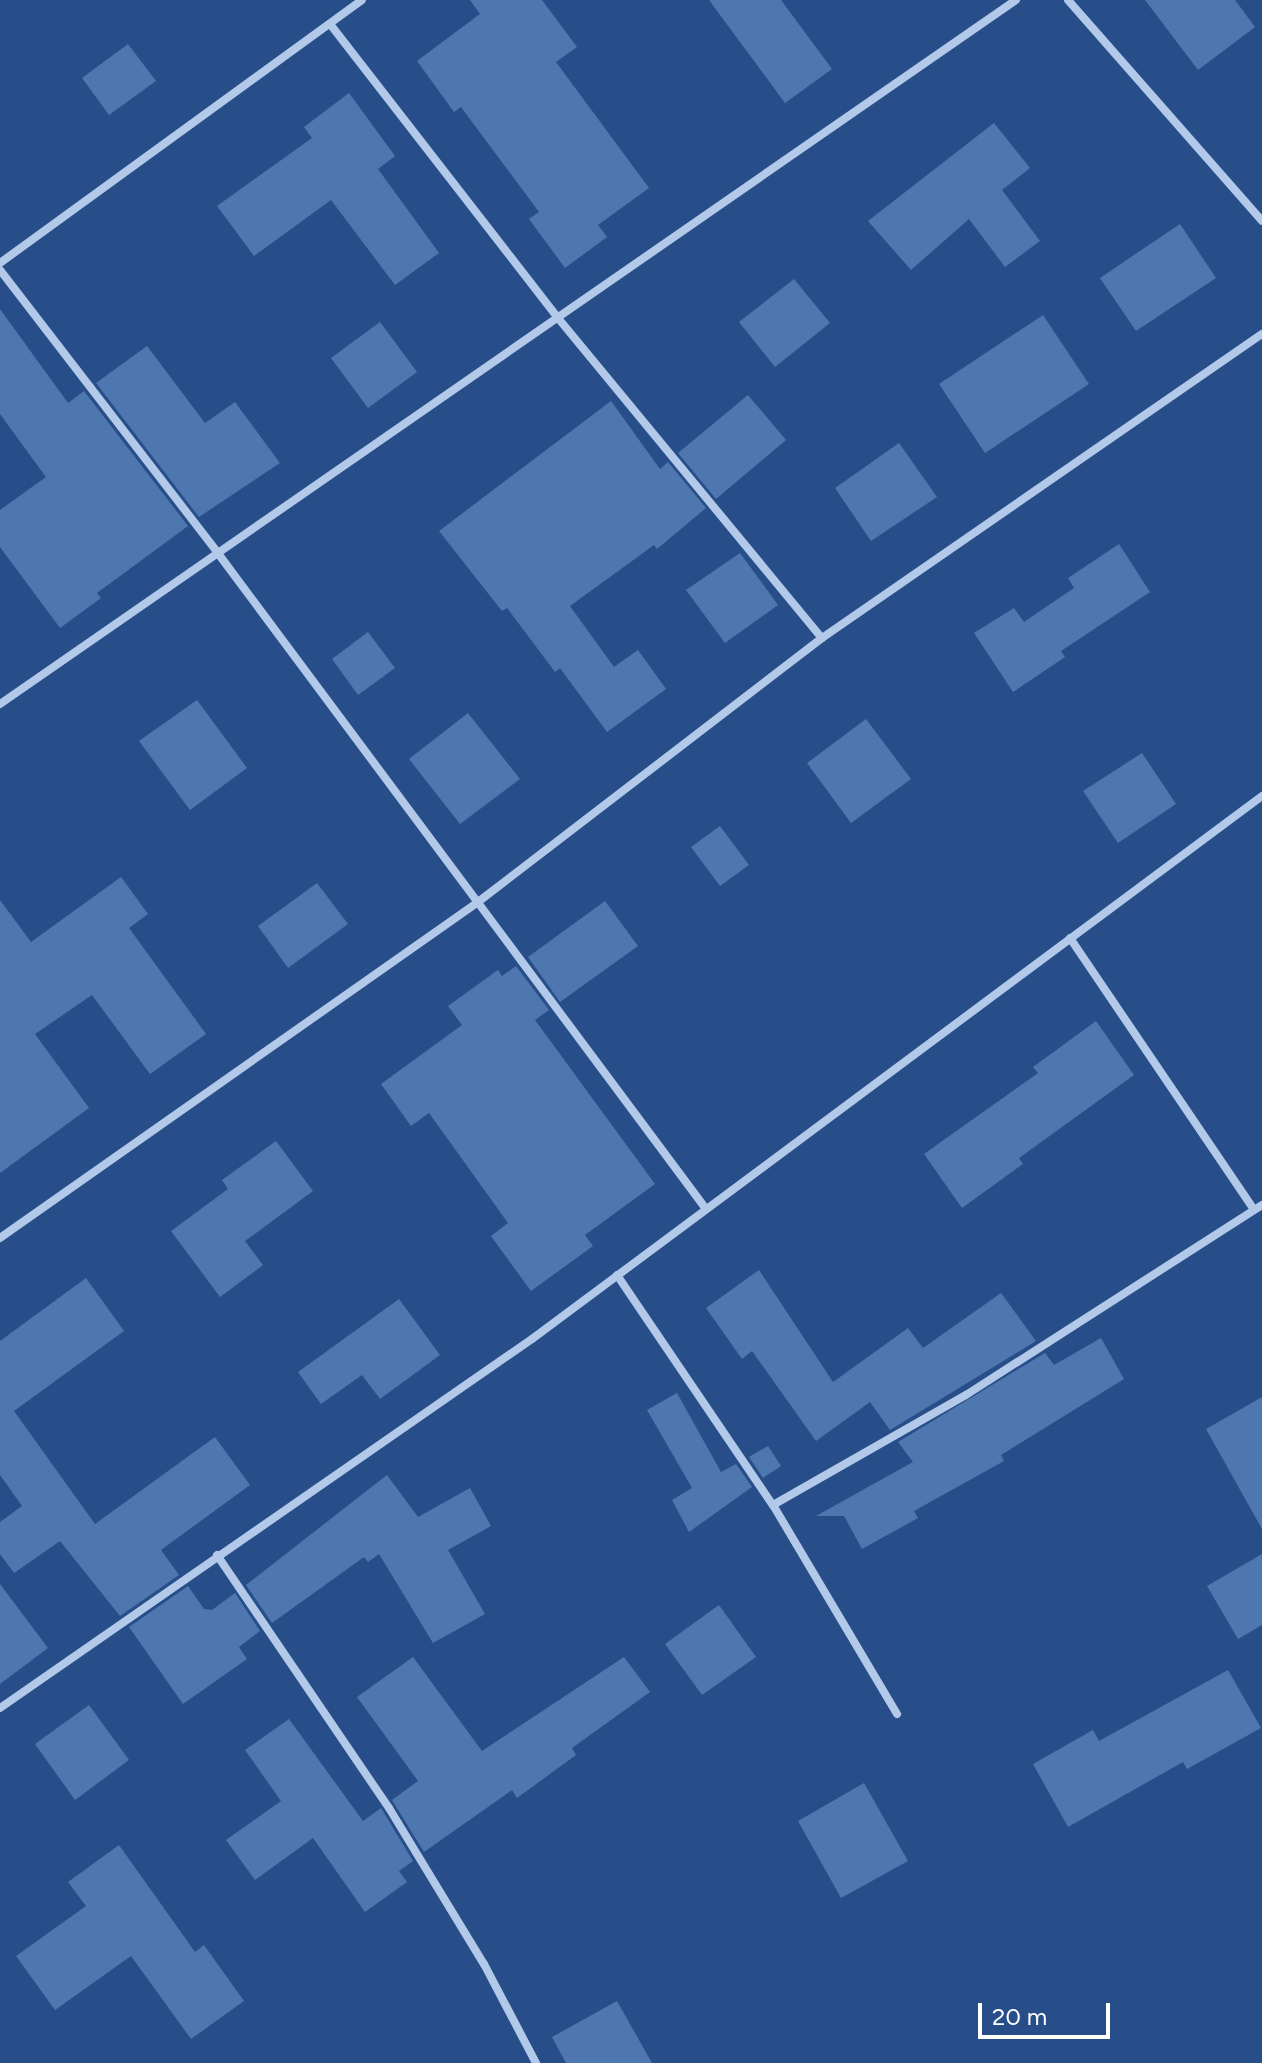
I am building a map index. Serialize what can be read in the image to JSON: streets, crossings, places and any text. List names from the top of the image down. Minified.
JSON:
{"scale_bar":"20 m"}
